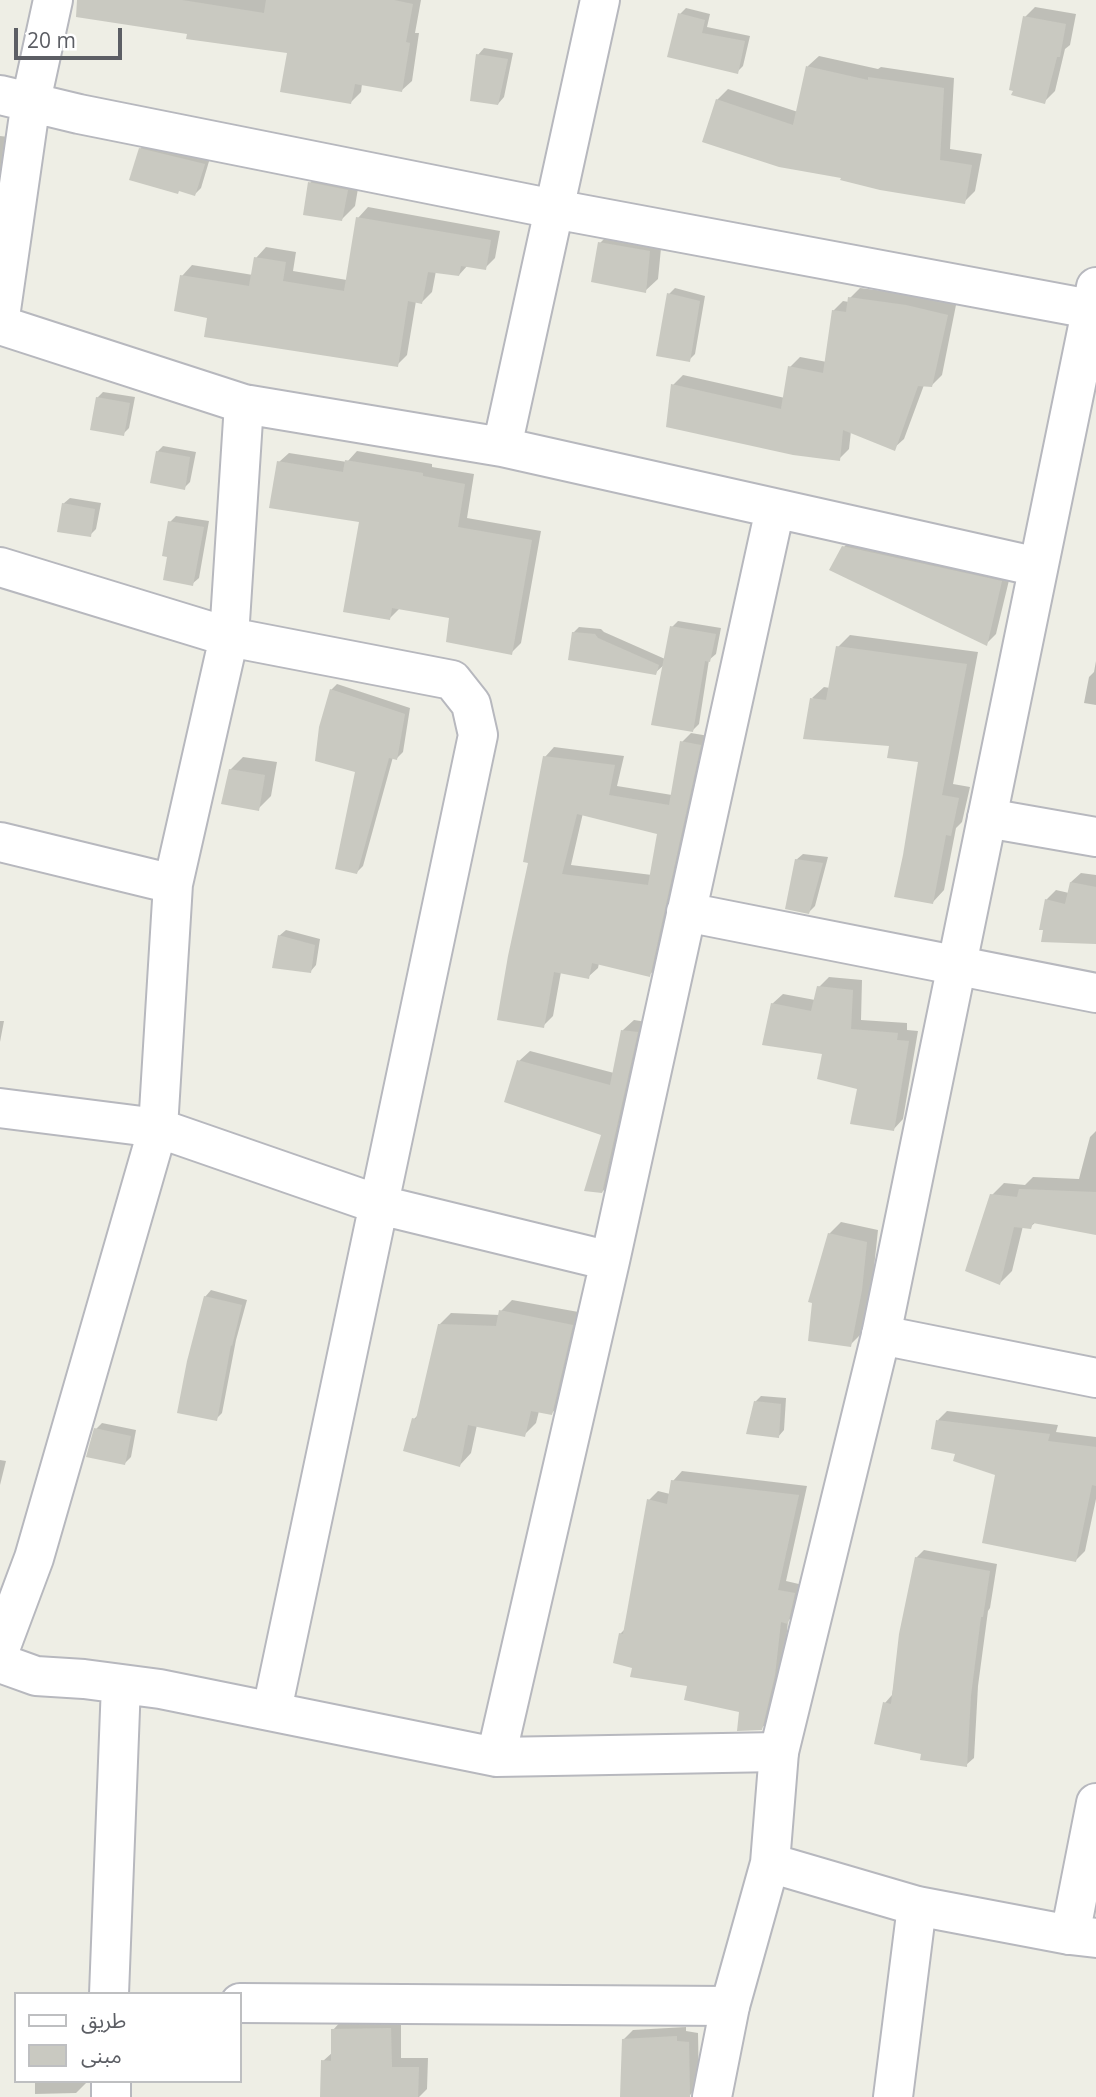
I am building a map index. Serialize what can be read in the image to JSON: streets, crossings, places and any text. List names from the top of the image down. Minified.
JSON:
{"legend":["طريق","مبنى"],"scale_bar":"20 m"}
